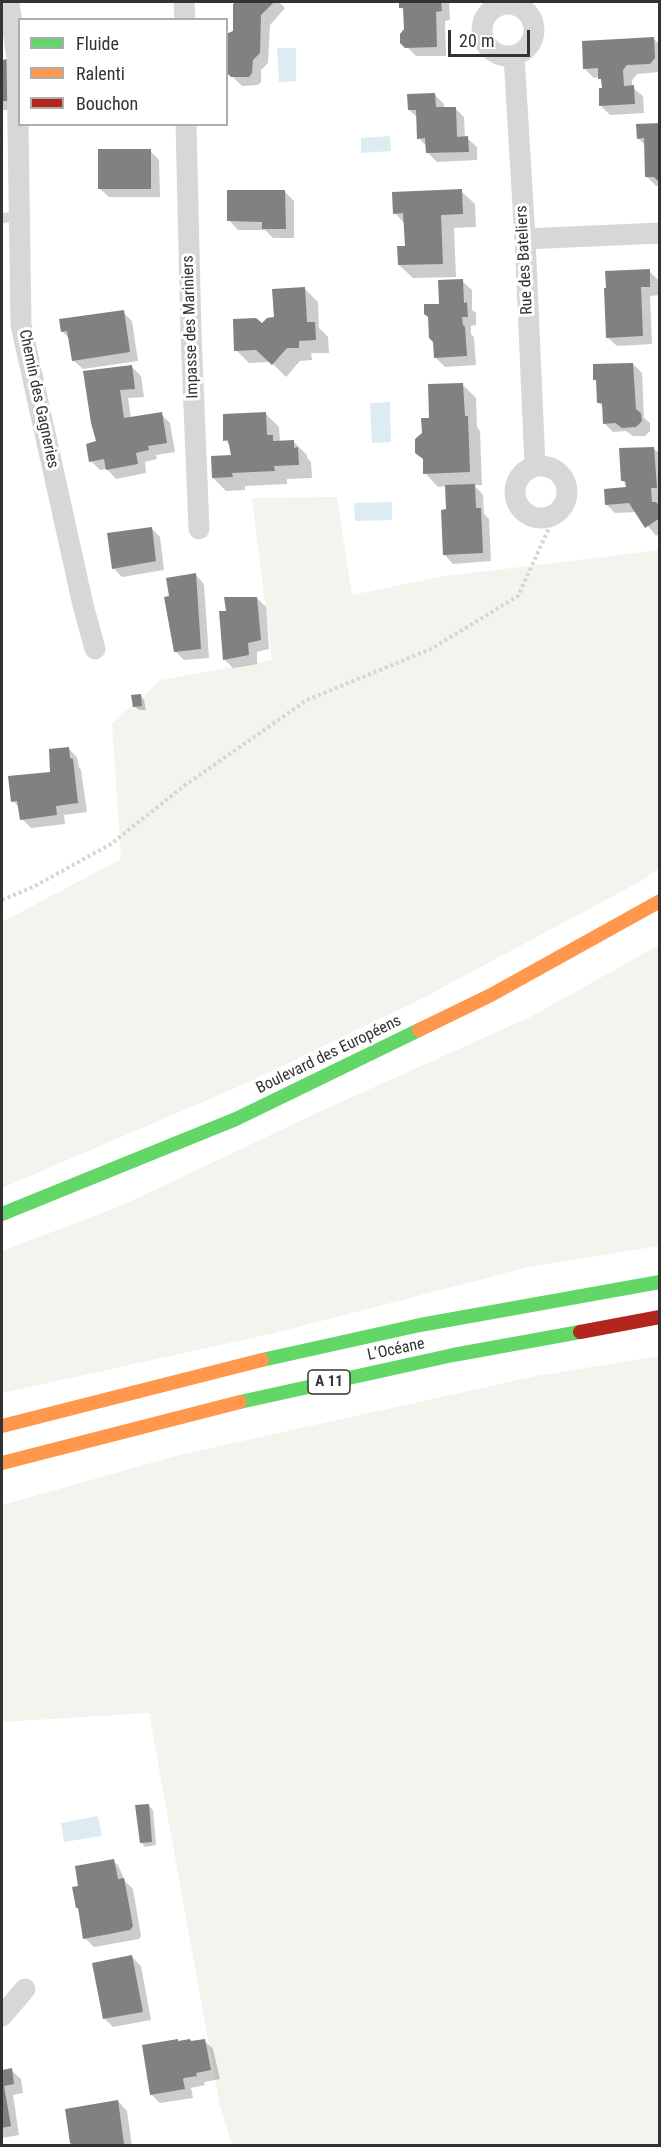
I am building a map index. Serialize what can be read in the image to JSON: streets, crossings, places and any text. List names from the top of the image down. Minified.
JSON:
{"streets":{"main road":["Boulevard des Européens","L’Océane","A 11"],"street":["Rue des Bateliers","Impasse des Mariniers","Chemin des Gagneries"]},"legend":["Fluide","Ralenti","Bouchon"],"scale_bar":"20 m"}
